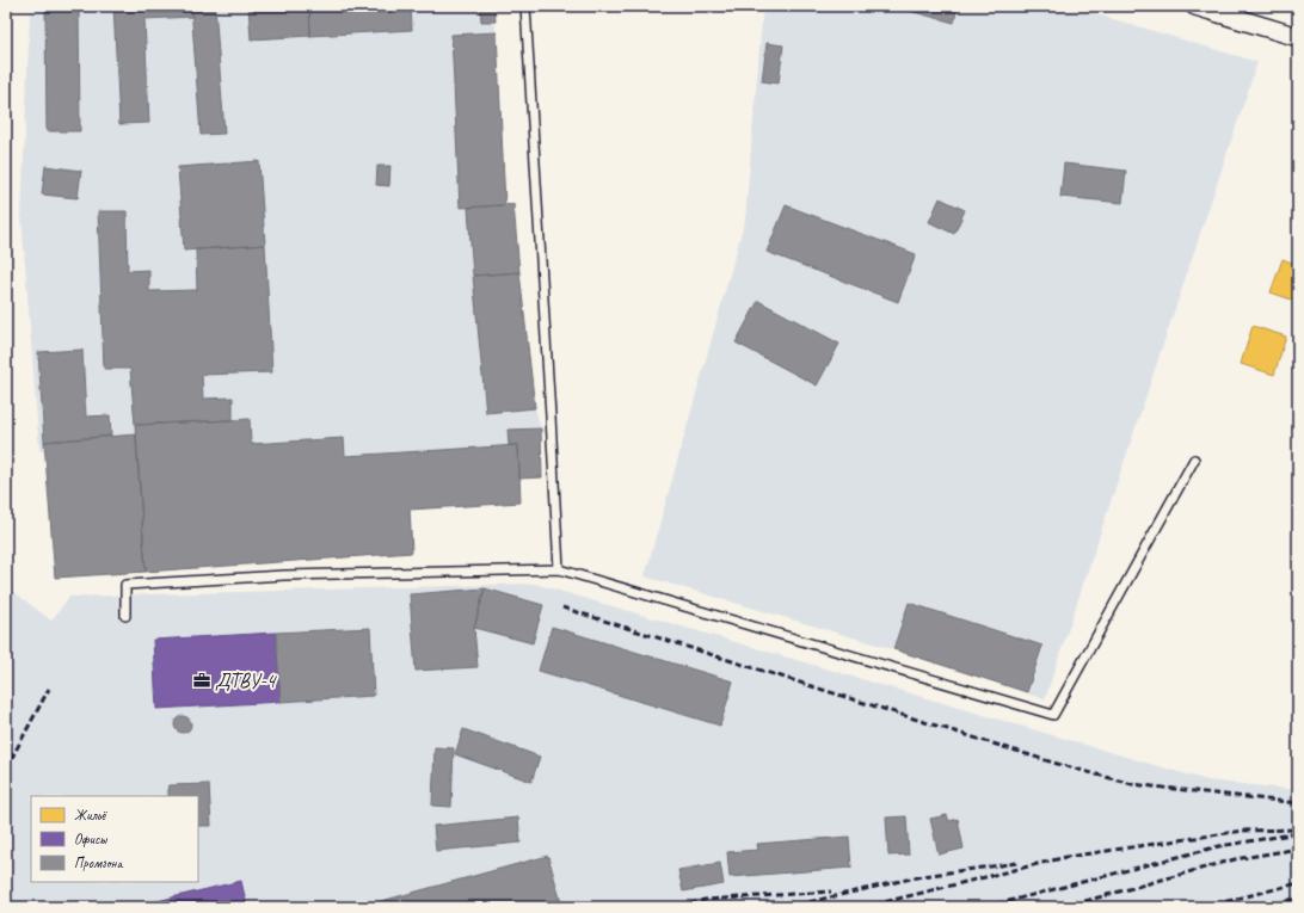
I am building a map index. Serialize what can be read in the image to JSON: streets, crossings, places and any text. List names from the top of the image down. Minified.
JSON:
{"places":{"office":["ДТВУ-4"]},"legend":["Жильё","Офисы","Промзона"]}
